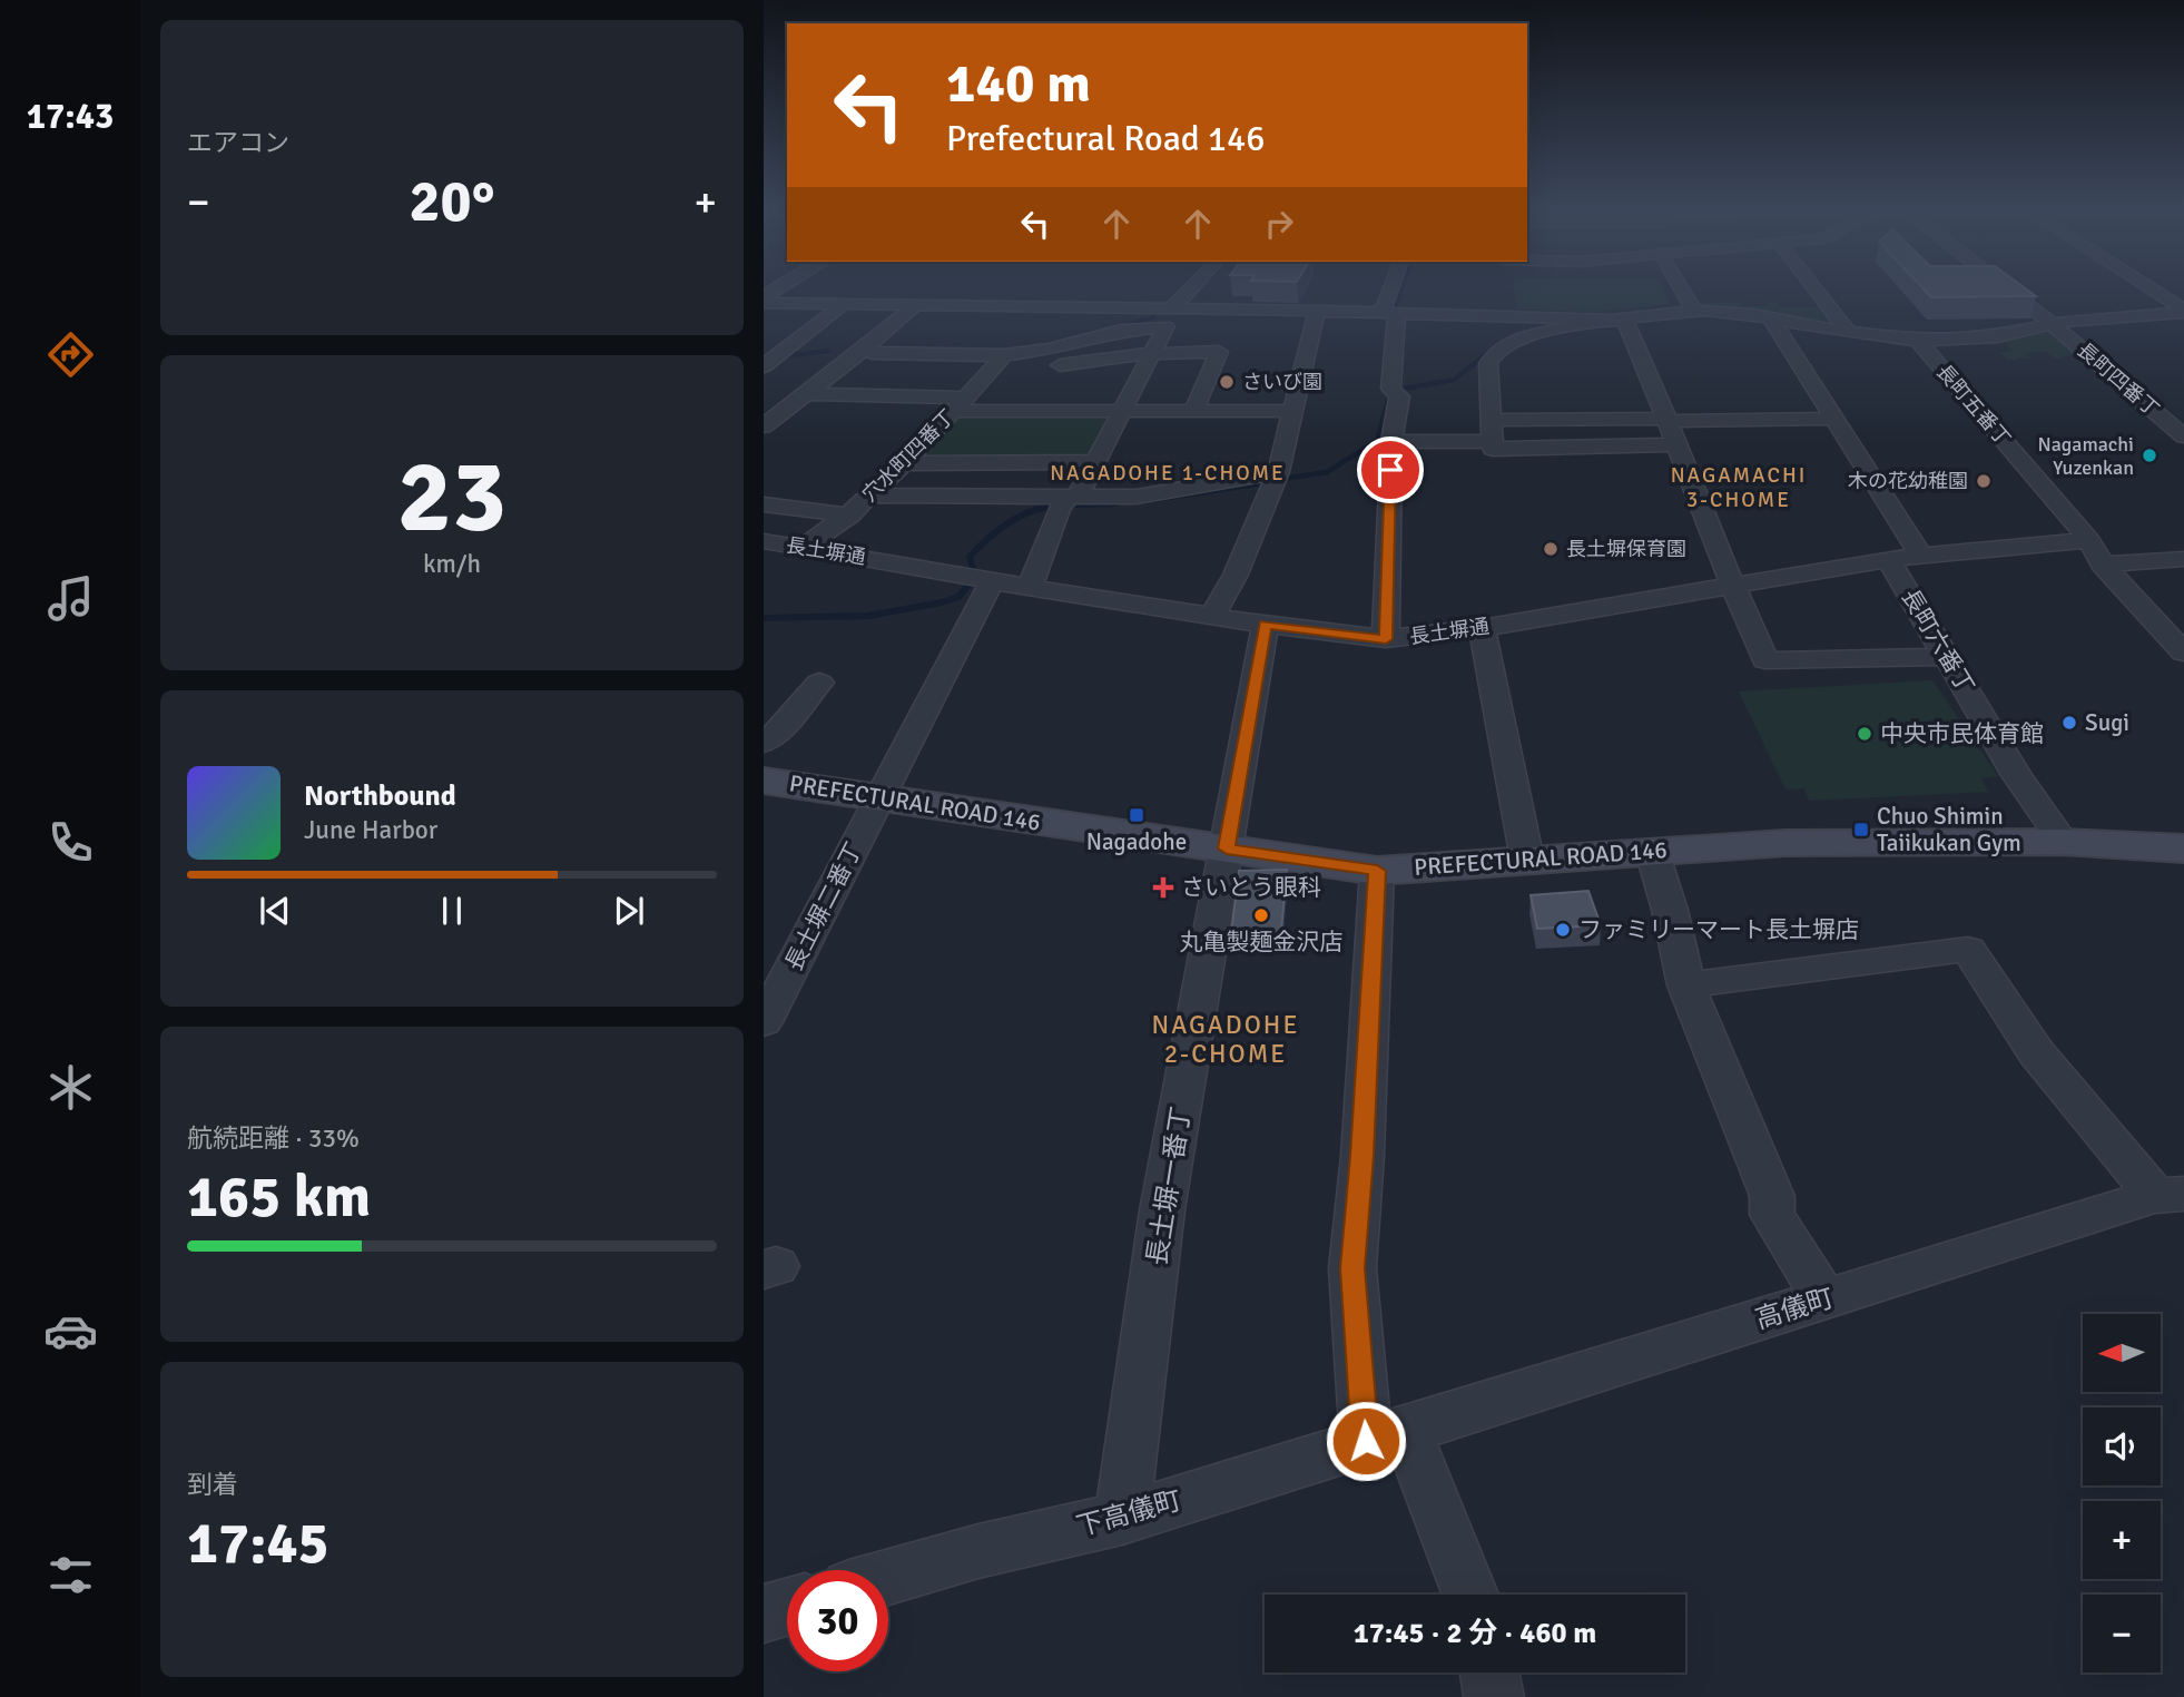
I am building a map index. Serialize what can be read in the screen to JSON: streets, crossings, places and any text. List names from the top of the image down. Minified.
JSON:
{"streets":{"main road":["PREFECTURAL ROAD 146"],"street":["長町四番丁","長町五番丁","穴水町四番丁","長土塀通","長町六番丁","長土塀二番丁","長土塀一番丁","高儀町","下高儀町"]},"crossings":[["長町五番丁","長土塀通"],["穴水町四番丁","長土塀通"],["長土塀通","長町六番丁"],["長土塀通","長土塀二番丁"],["長土塀通","長土塀一番丁"],["長町六番丁","PREFECTURAL ROAD 146"],["PREFECTURAL ROAD 146","長土塀二番丁"],["PREFECTURAL ROAD 146","長土塀一番丁"],["長土塀一番丁","下高儀町"],["高儀町","下高儀町"]],"districts":["NAGADOHE 1-CHOME","NAGAMACHI 3-CHOME","NAGADOHE 2-CHOME"],"places":{"other":["さいび園","Nagamachi Yuzenkan","木の花幼稚園","長土塀保育園","Sugi","中央市民体育館","丸亀製麺金沢店","ファミリーマート長土塀店"],"transit":["Nagadohe","Chuo Shimin Taiikukan Gym"],"health":["さいとう眼科"]},"north":"left","page":{"tabs":"17:43","tile":["エアコン",["23","km/h"],["航続距離 · 33%","165 km"],["到着","17:45"]],"turn":["140 m","Prefectural Road 146"],"heat":["−","20°","+"],"song":["Northbound","June Harbor"],"map_buttons":["+","−"],"limit":"30","trip":"17:45 · 2 分 · 460 m"}}
